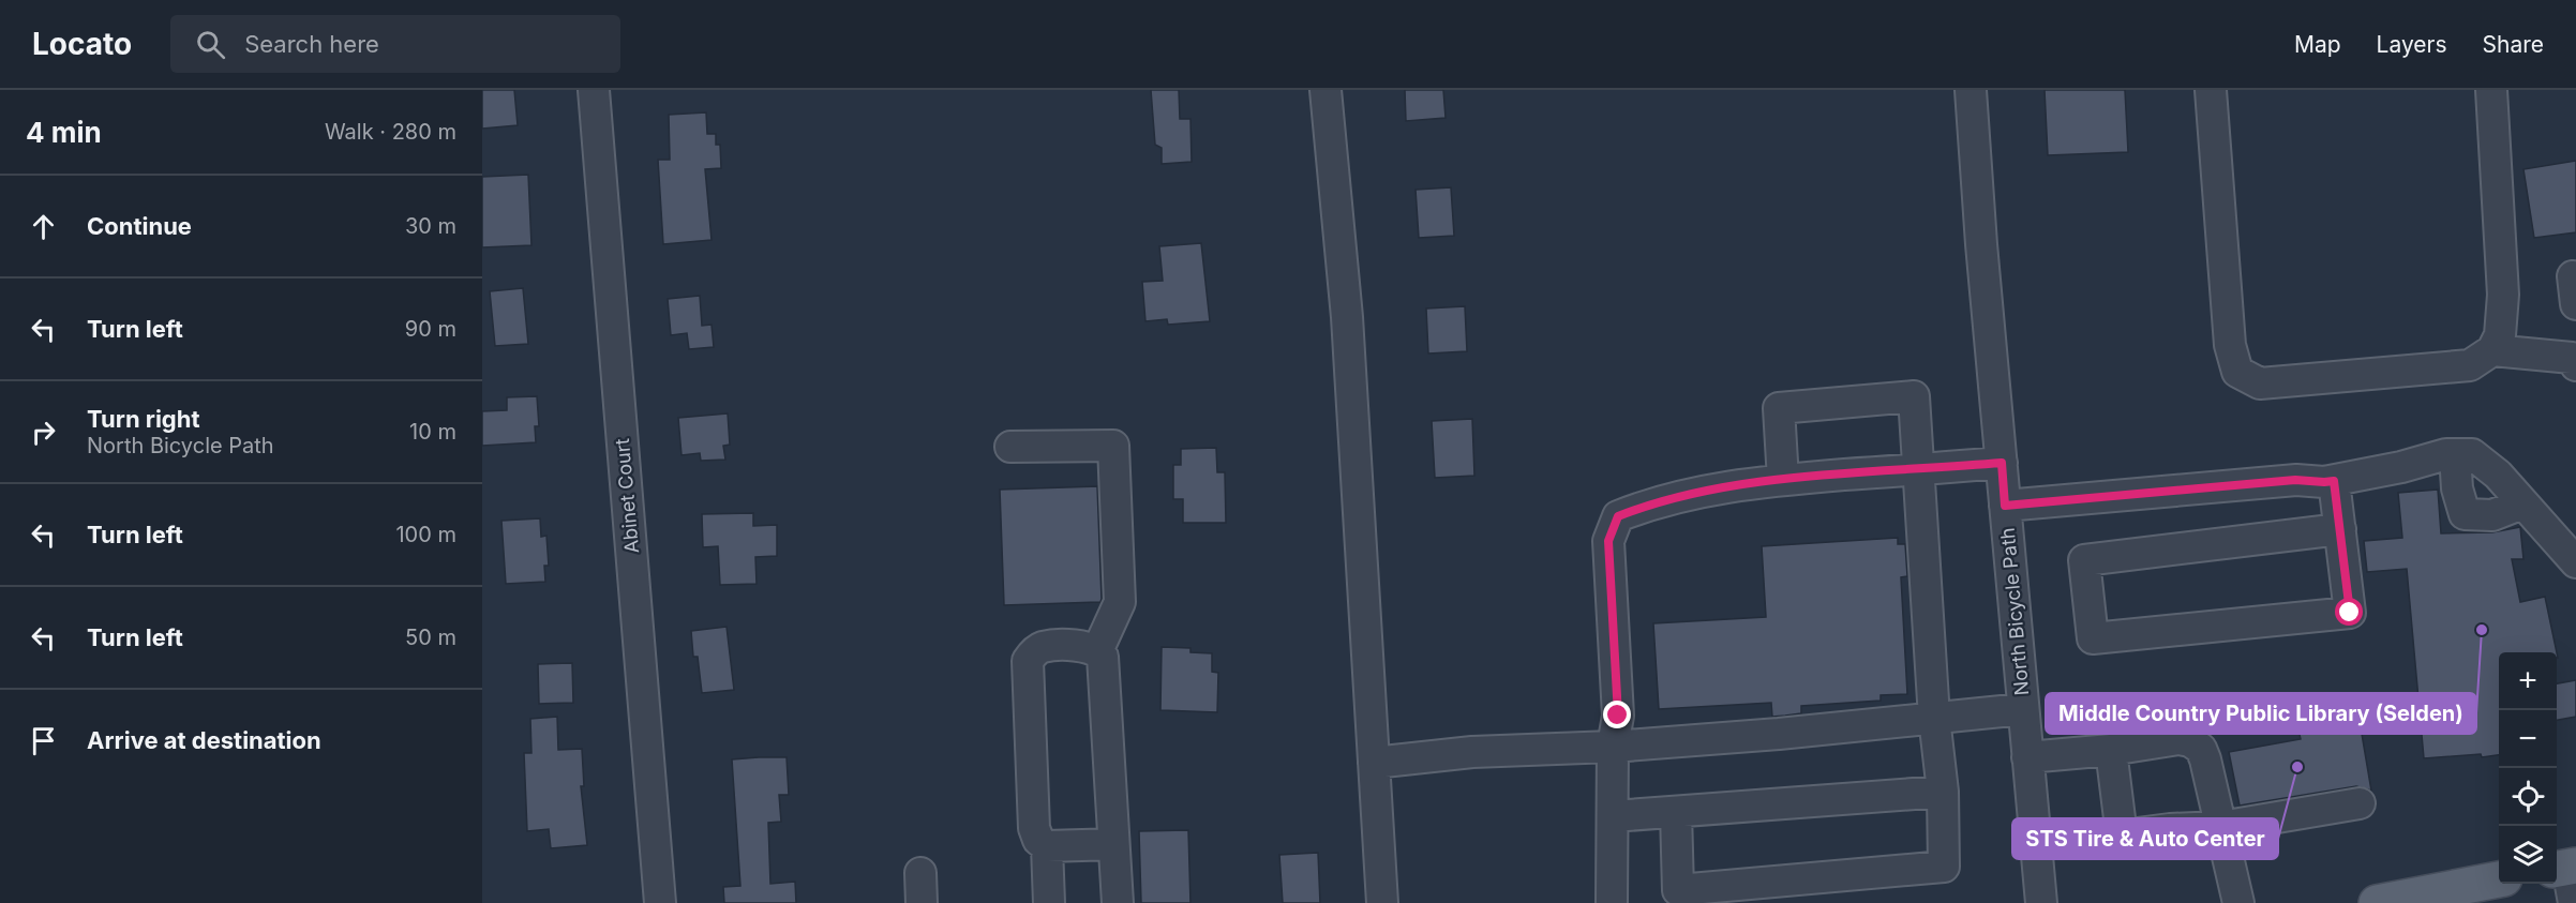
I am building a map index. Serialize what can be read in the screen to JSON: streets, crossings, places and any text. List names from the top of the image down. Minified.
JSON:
{"streets":{"street":["Abinet Court","North Bicycle Path"]},"places":["Middle Country Public Library (Selden)","STS Tire & Auto Center"],"page":{"header":"Locato","search":"Search here","nav":["Map","Layers","Share"],"heading":["4 min","Walk · 280 m"],"list":[["Continue","30 m"],["Turn left","90 m"],["Turn right","North Bicycle Path","10 m"],["Turn left","100 m"],["Turn left","50 m"],"Arrive at destination"],"map_buttons":["+","−"]}}
